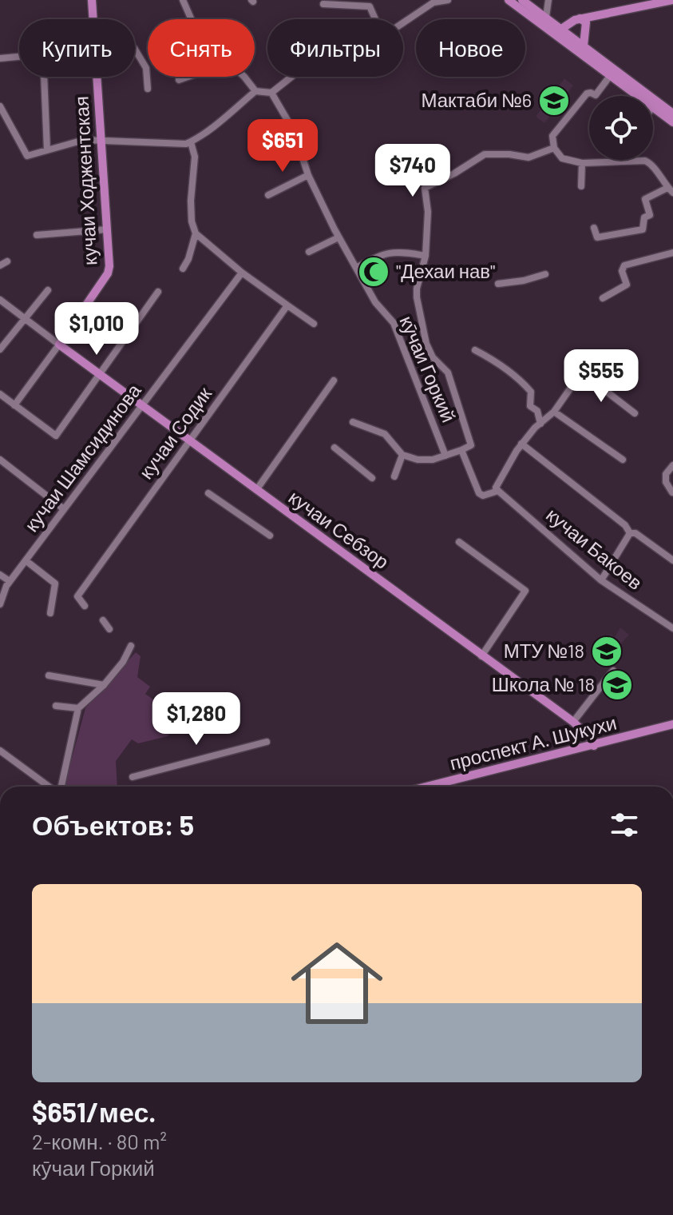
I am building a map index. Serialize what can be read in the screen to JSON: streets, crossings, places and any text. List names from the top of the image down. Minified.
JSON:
{"streets":{"main road":["кучаи Ходжентская","кучаи Себзор","проспект А. Шукухи"],"street":["кӯчаи Горкий","кучаи Содик","кучаи Шамсидинова","кучаи Бакоев"]},"crossings":[["кучаи Ходжентская","кучаи Себзор"],["кучаи Содик","кучаи Себзор"],["кучаи Шамсидинова","кучаи Себзор"],["кучаи Себзор","проспект А. Шукухи"]],"places":{"school or university":["Мактаби №6","МТУ №18","Школа № 18"],"mosque":["\"Дехаи нав\""]},"page":{"chip":["Купить","Снять","Фильтры","Новое"],"price":["$651","$740","$1,010","$555","$1,280"],"heading":"Объектов: 5","list":[{"name":"$651/мес.","note":"2-комн. · 80 m² · кӯчаи Горкий"}]}}
